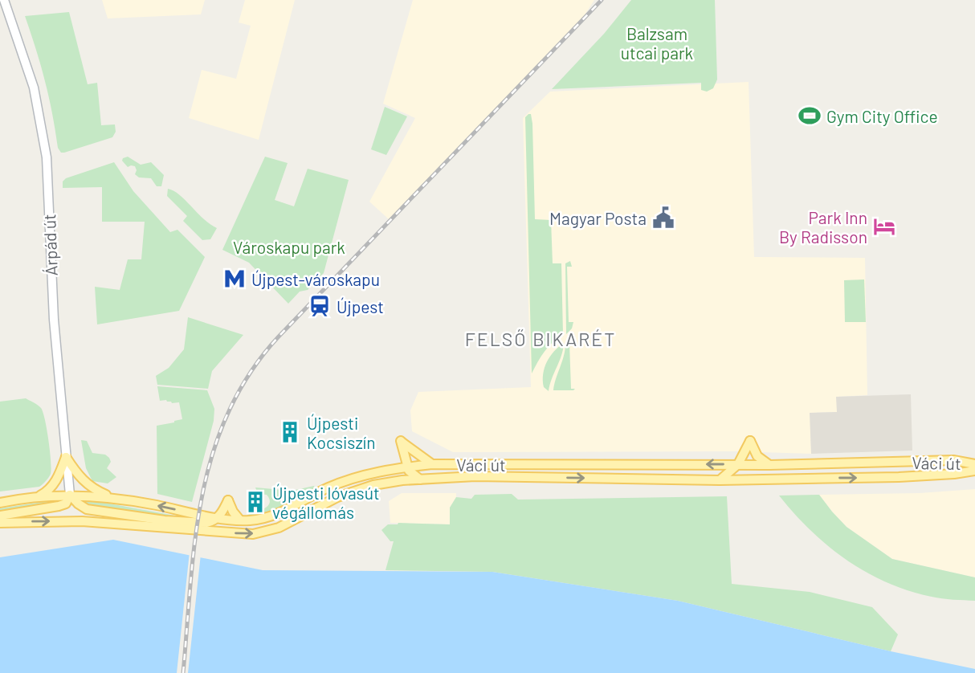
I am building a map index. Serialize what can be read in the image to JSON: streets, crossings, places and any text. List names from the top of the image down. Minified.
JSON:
{"streets":{"main road":["Árpád út","Váci út"]},"crossings":[["Árpád út","Váci út"]],"districts":["FELSŐ BIKARÉT"],"parks":["Balzsam utcai park","Városkapu park"],"places":{"sports":["Gym City Office"],"public building":["Magyar Posta"],"hotel":["Park Inn By Radisson"],"metro station":["Újpest-városkapu"],"station":["Újpest"],"building":["Újpesti Kocsiszín","Újpesti lóvasút végállomás"]}}
